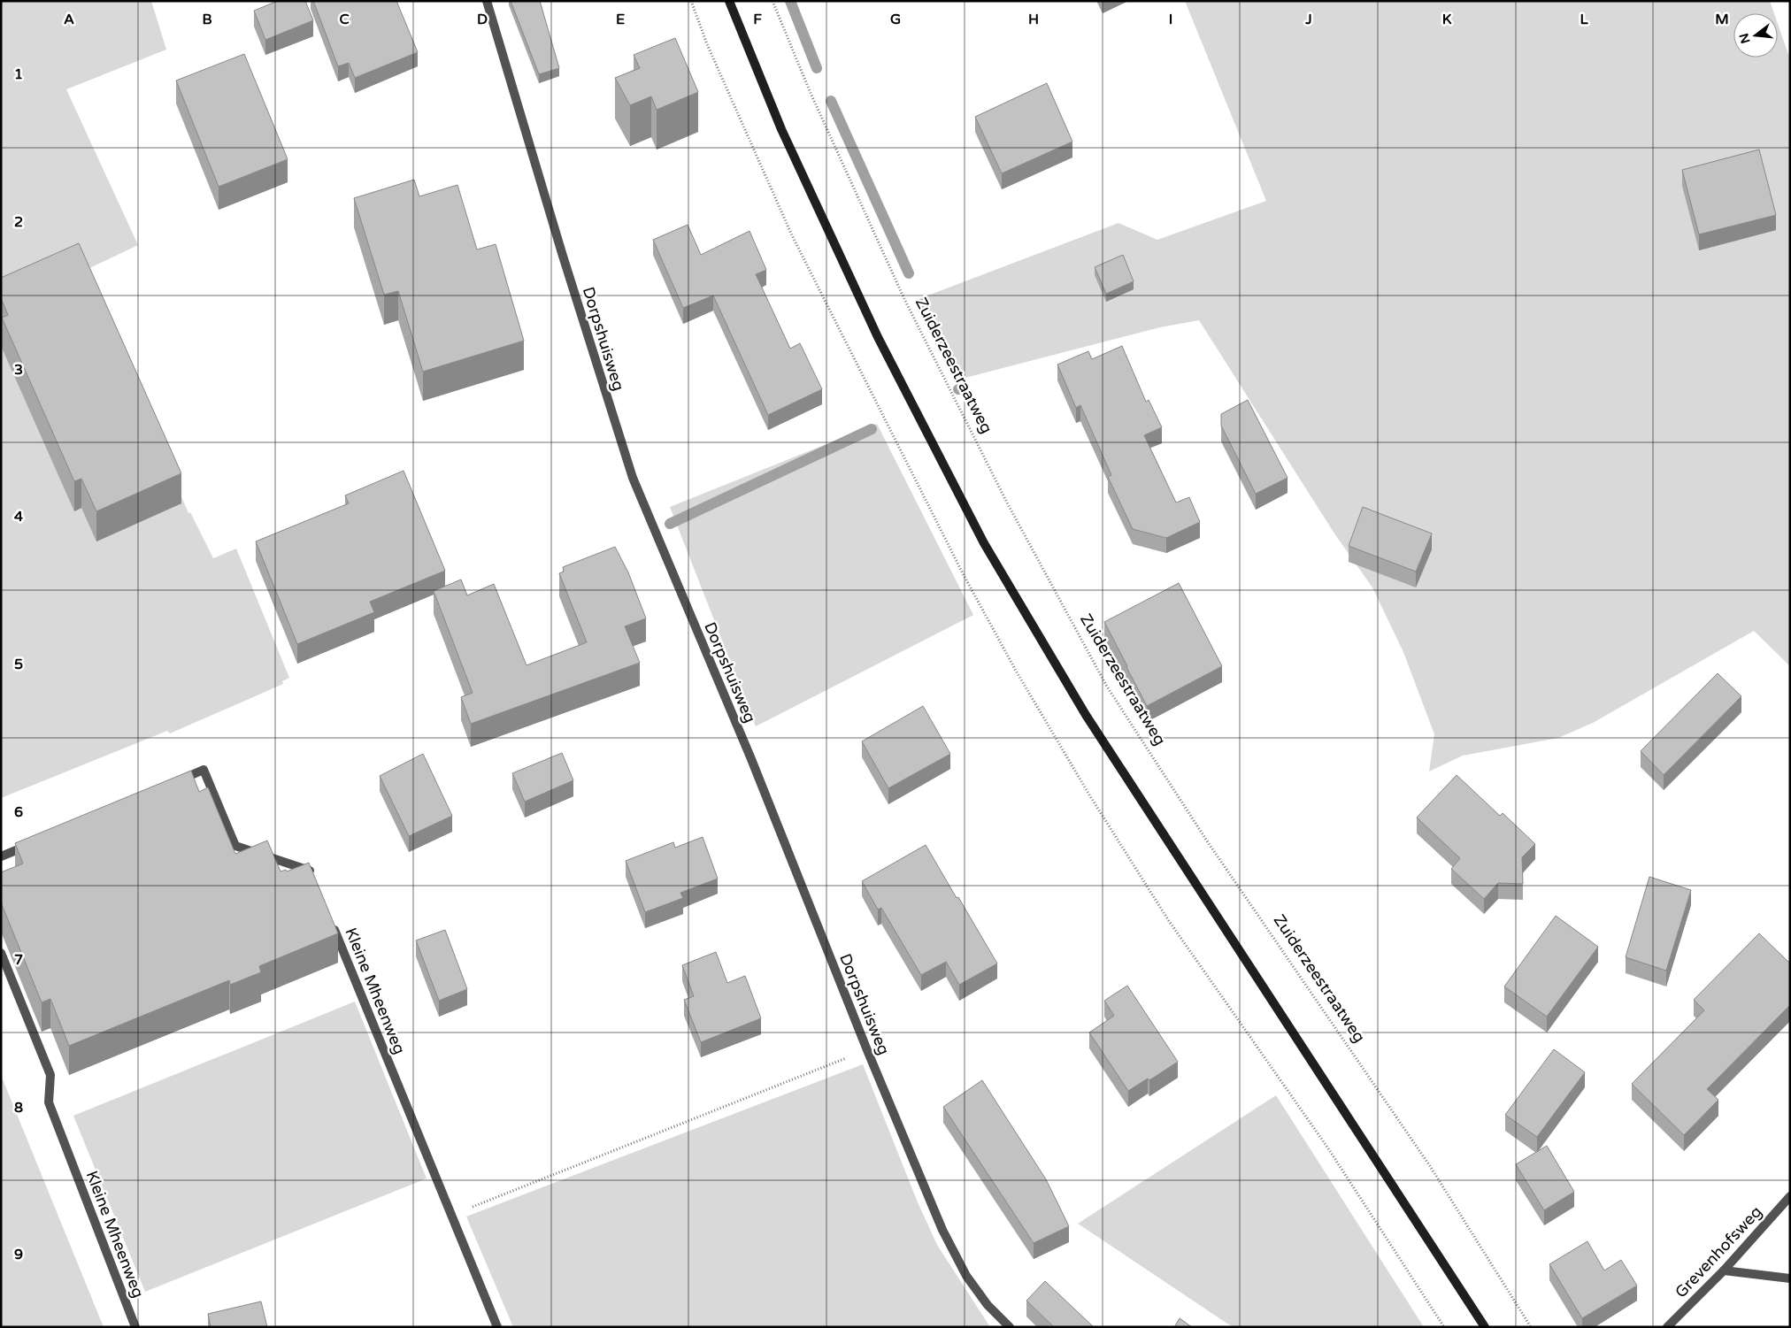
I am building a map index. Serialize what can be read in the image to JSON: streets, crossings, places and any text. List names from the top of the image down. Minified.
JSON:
{"streets":{"street":["Dorpshuisweg","Kleine Mheenweg","Grevenhofsweg"],"path":["Zuiderzeestraatweg"]},"north":"left","grid":{"columns":["A","B","C","D","E","F","G","H","I","J","K","L","M"],"rows":["1","2","3","4","5","6","7","8","9"]}}
